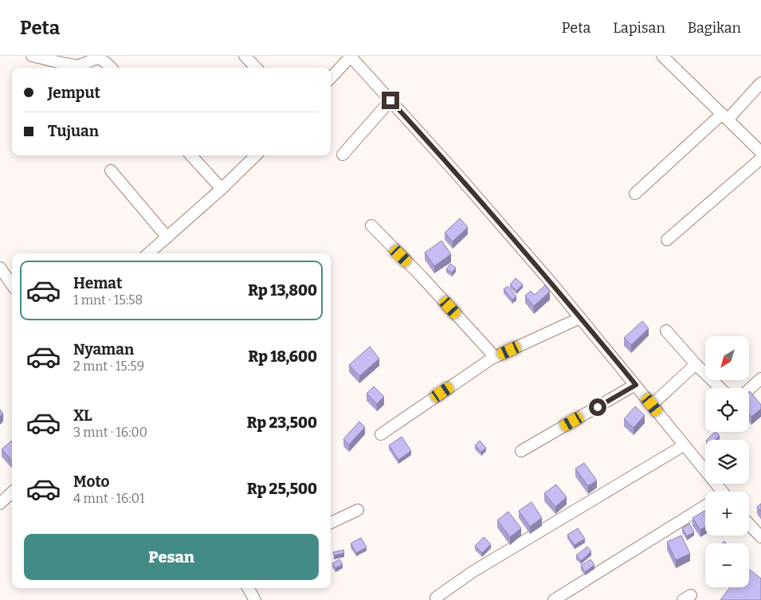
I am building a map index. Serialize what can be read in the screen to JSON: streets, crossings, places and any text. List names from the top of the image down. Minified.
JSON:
{"north":"bottom left","page":{"header":"Peta","nav":["Peta","Lapisan","Bagikan"],"banner":["Jemput","Tujuan"],"list":[{"name":"Hemat","note":"1 mnt · 15:58","value":"Rp 13,800"},{"name":"Nyaman","note":"2 mnt · 15:59","value":"Rp 18,600"},{"name":"XL","note":"3 mnt · 16:00","value":"Rp 23,500"},{"name":"Moto","note":"4 mnt · 16:01","value":"Rp 25,500"}],"map_buttons":["+","−"],"buttons":"Pesan"}}
